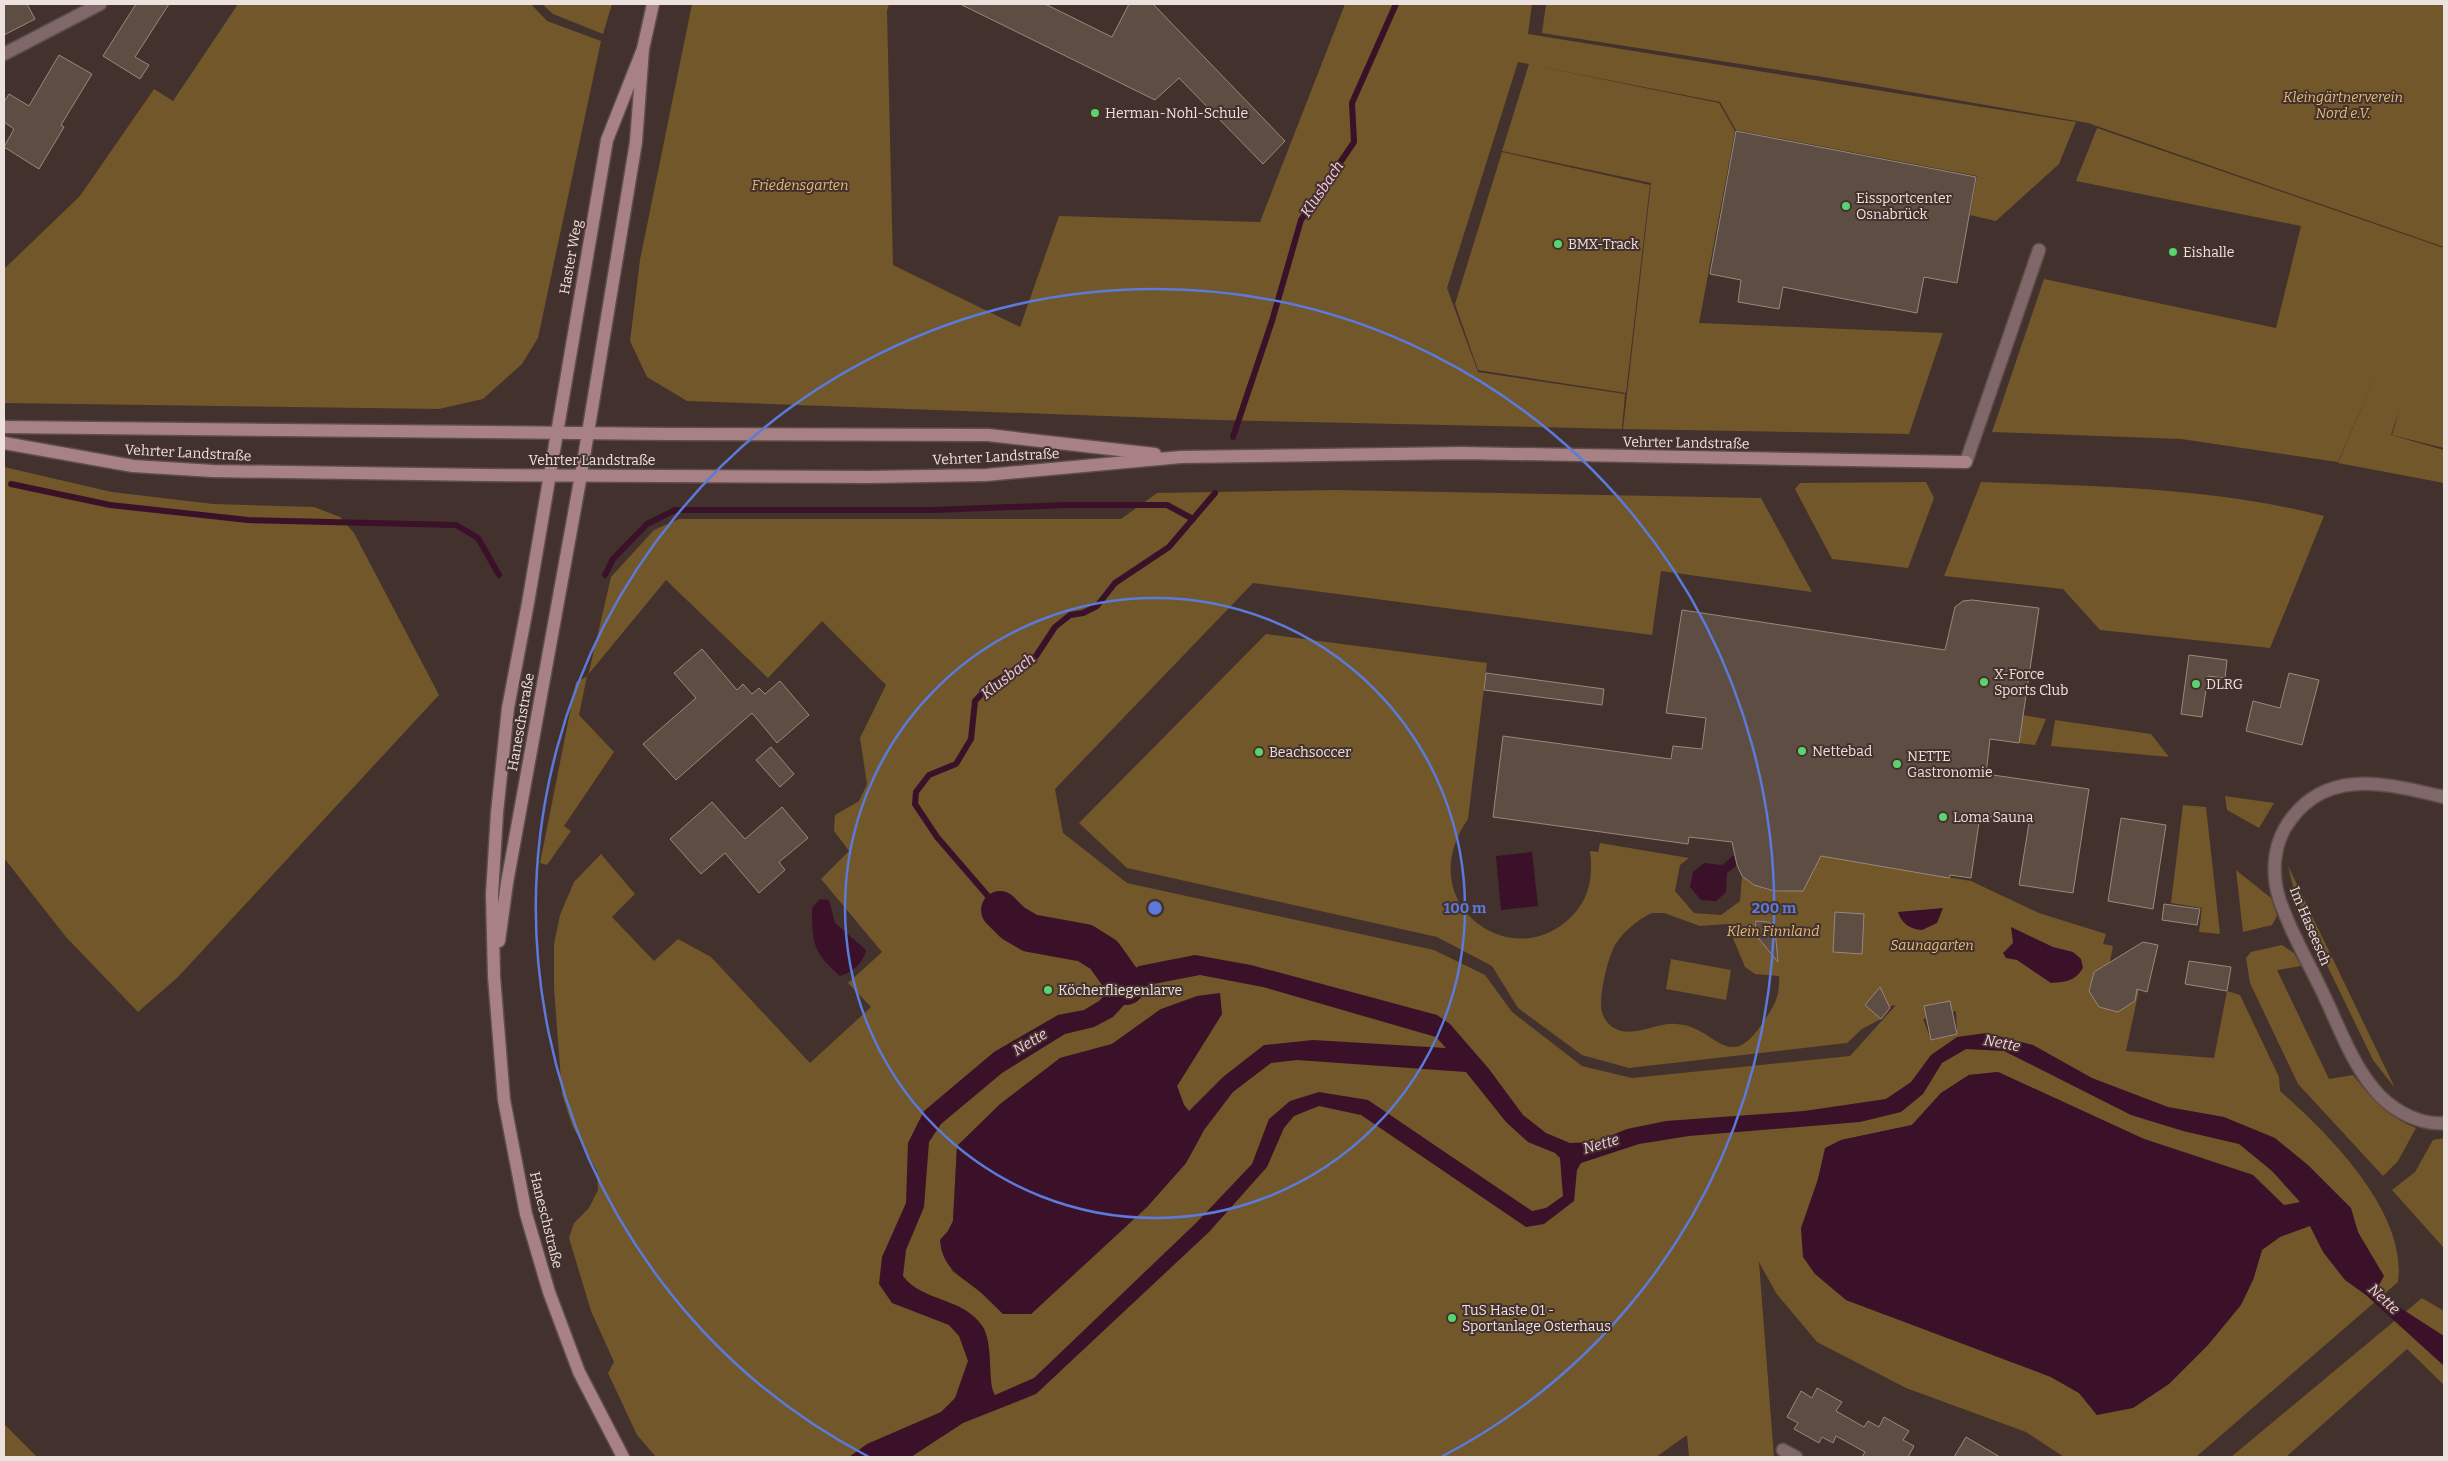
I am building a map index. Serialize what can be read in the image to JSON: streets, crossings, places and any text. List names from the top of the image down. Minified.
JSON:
{"streets":{"main road":["Haster Weg","Vehrter Landstraße","Haneschstraße"],"street":["Im Haseesch"]},"crossings":[["Haster Weg","Vehrter Landstraße"],["Haster Weg","Haneschstraße"],["Vehrter Landstraße","Haneschstraße"]],"water":["Klusbach","Nette"],"parks":["Kleingärtnerverein Nord e.V.","Friedensgarten","Klein Finnland","Saunagarten"],"places":["Herman-Nohl-Schule","Eissportcenter Osnabrück","BMX-Track","Eishalle","X-Force Sports Club","DLRG","Nettebad","Beachsoccer","NETTE Gastronomie","Loma Sauna","Köcherfliegenlarve","TuS Haste 01 - Sportanlage Osterhaus"],"rings":["100 m","200 m"]}
